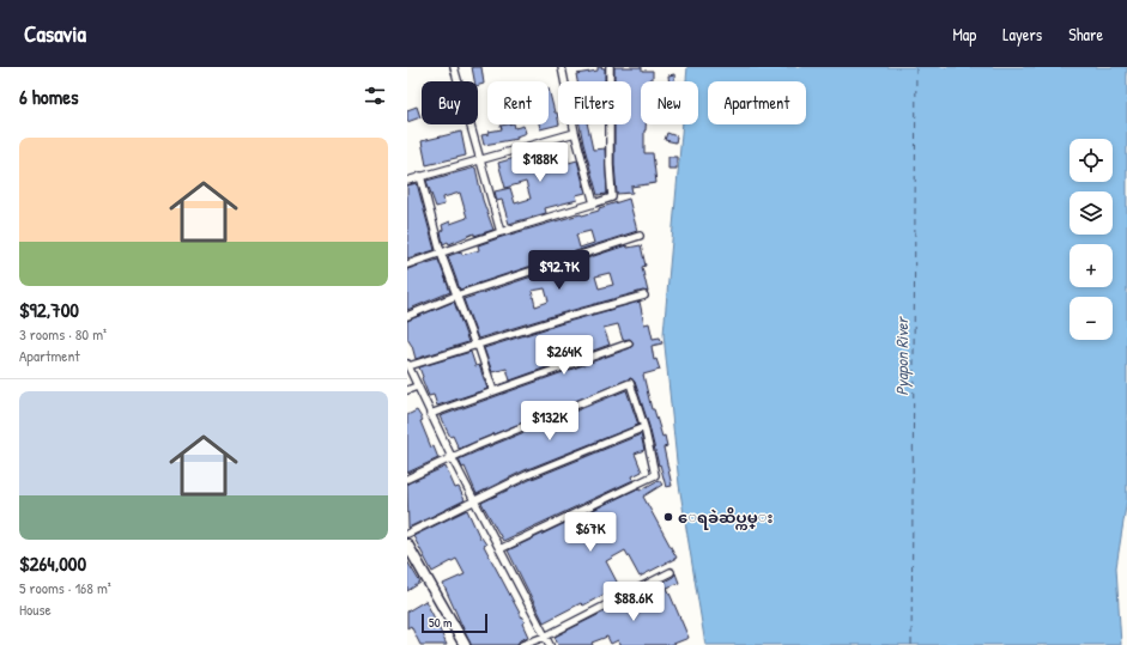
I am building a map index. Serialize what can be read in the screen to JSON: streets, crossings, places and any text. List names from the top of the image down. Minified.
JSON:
{"water":["Pyapon River"],"places":["ေရခဲဆိပ္ကမ္း"],"scale_bar":"50 m","page":{"header":"Casavia","nav":["Map","Layers","Share"],"heading":"6 homes","chip":["Buy","Rent","Filters","New","Apartment"],"list":[{"name":"$92,700","note":"3 rooms · 80 m² · Apartment"},{"name":"$264,000","note":"5 rooms · 168 m² · House"}],"map_buttons":["+","−"],"price":["$188K","$92.7K","$264K","$132K","$67K","$88.6K"],"scale":"50 m"}}
